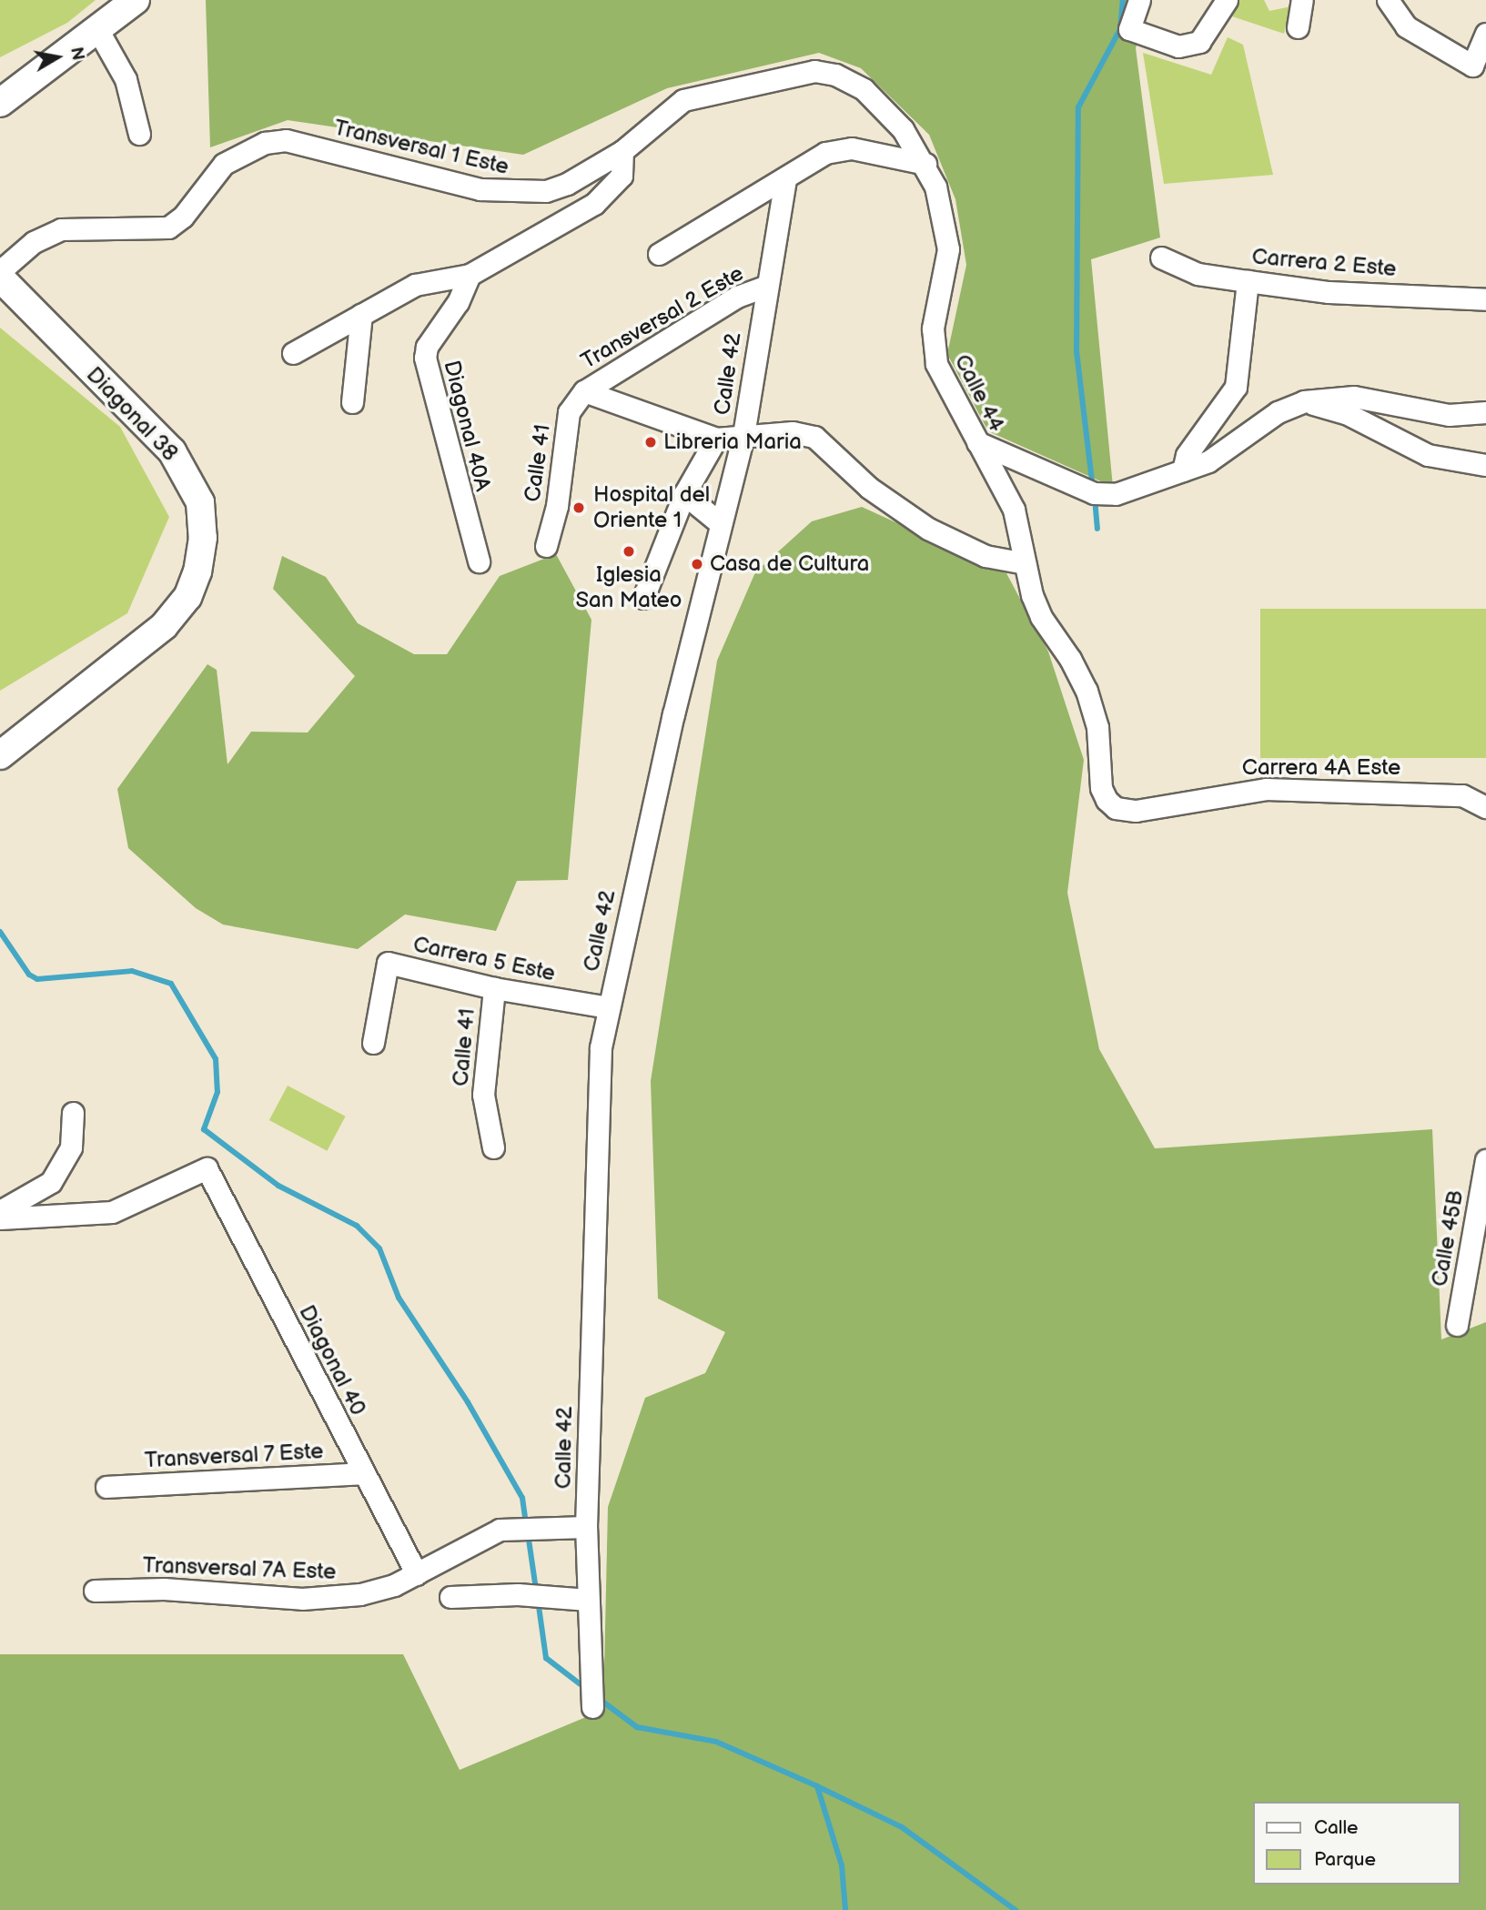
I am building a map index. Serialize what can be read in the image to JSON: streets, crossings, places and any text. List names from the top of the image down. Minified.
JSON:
{"streets":{"main road":["Diagonal 38"],"street":["Transversal 1 Este","Carrera 2 Este","Transversal 2 Este","Calle 42","Calle 44","Diagonal 40A","Calle 41","Carrera 4A Este","Carrera 5 Este","Calle 45B","Diagonal 40","Transversal 7 Este","Transversal 7A Este"]},"crossings":[["Transversal 1 Este","Calle 44"],["Transversal 2 Este","Calle 42"],["Transversal 2 Este","Calle 41"],["Calle 42","Carrera 5 Este"],["Calle 42","Transversal 7A Este"],["Calle 44","Carrera 4A Este"],["Calle 41","Carrera 5 Este"],["Diagonal 40","Transversal 7 Este"],["Diagonal 40","Transversal 7A Este"]],"places":["Libreria Maria","Hospital del Oriente 1","Iglesia San Mateo","Casa de Cultura"],"legend":["Calle","Parque"],"north":"right"}
